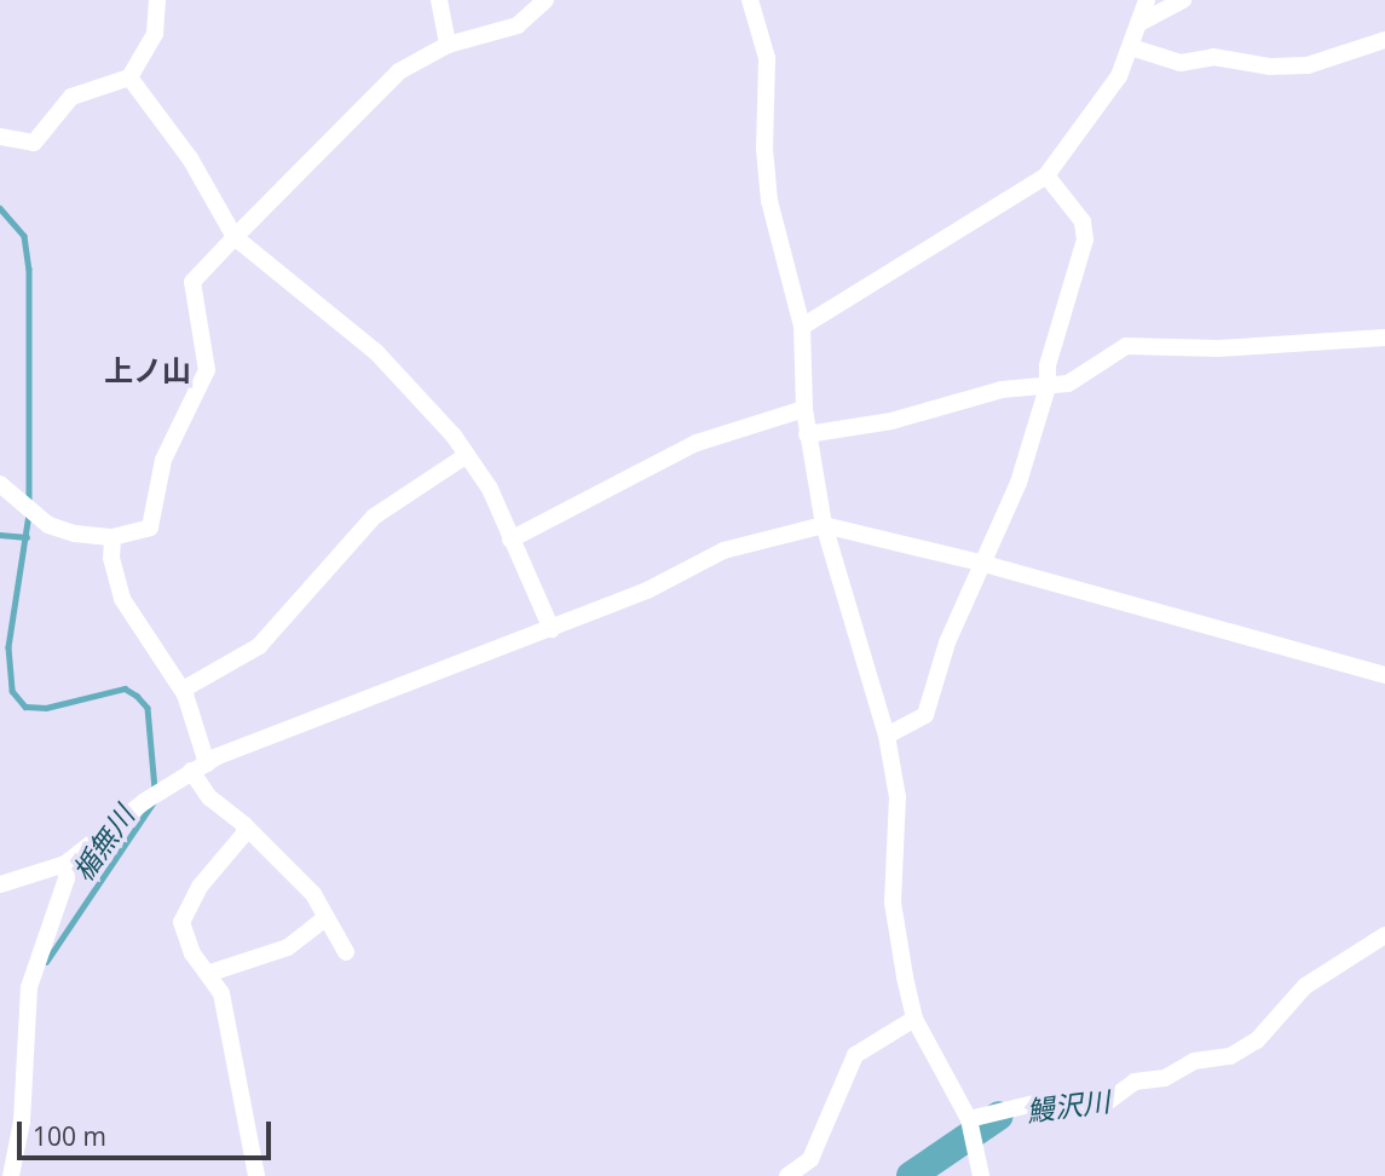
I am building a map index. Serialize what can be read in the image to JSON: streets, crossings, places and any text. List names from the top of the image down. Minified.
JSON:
{"districts":["上ノ山"],"water":["楯無川","鰻沢川"],"scale_bar":"100 m"}
